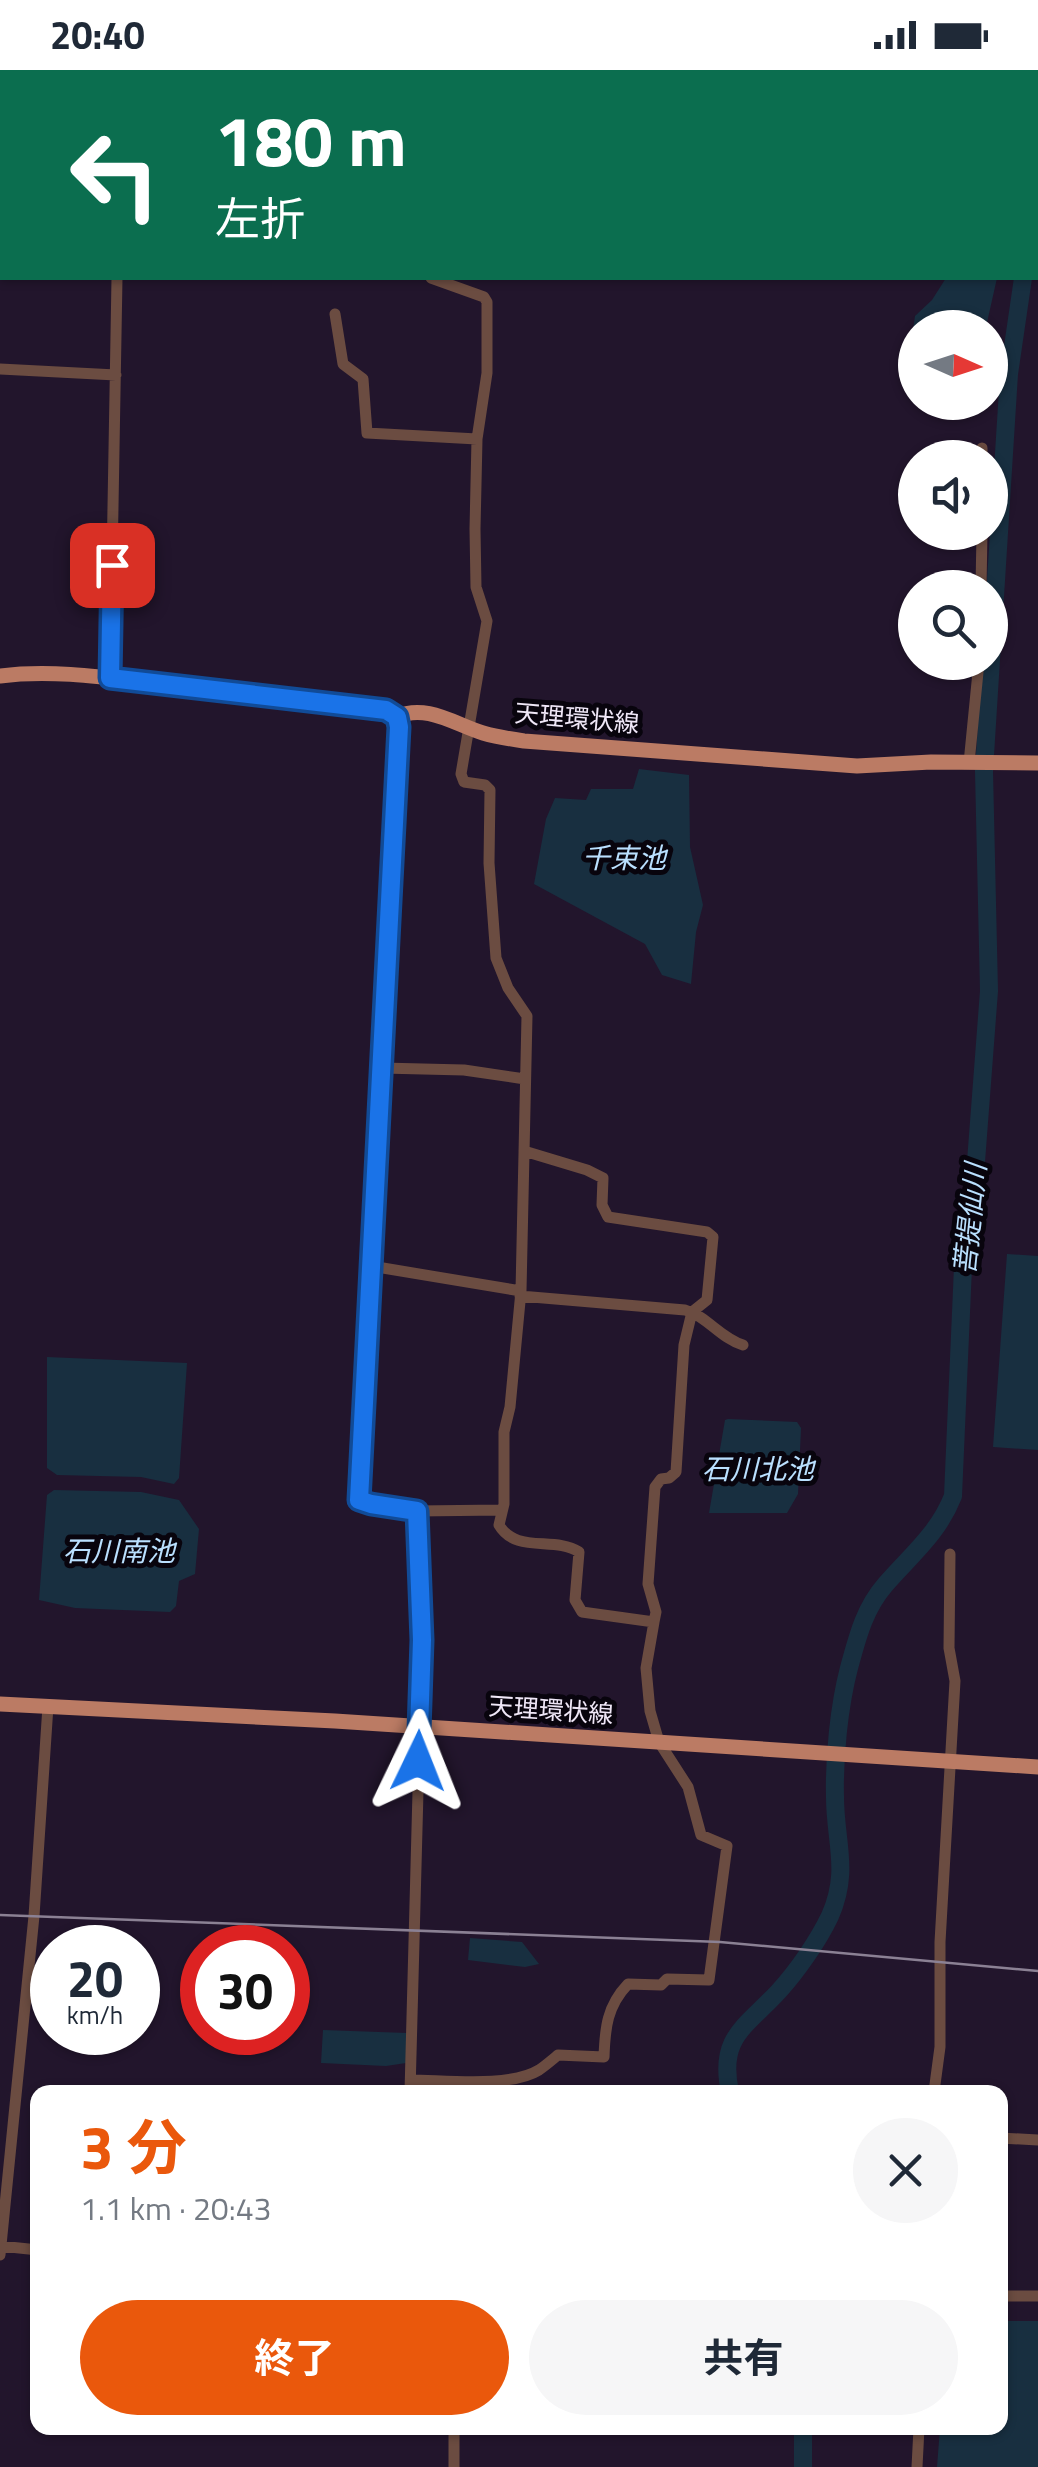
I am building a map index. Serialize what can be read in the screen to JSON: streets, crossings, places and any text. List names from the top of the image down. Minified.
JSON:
{"streets":{"main road":["天理環状線"]},"water":["千束池","菩提仙川","石川北池","石川南池"],"north":"right","page":{"status":"20:40","turn":["180 m","左折"],"speed":"20 km/h","limit":"30","heading":["3 分","1.1 km · 20:43"],"buttons":["終了","共有"]}}
